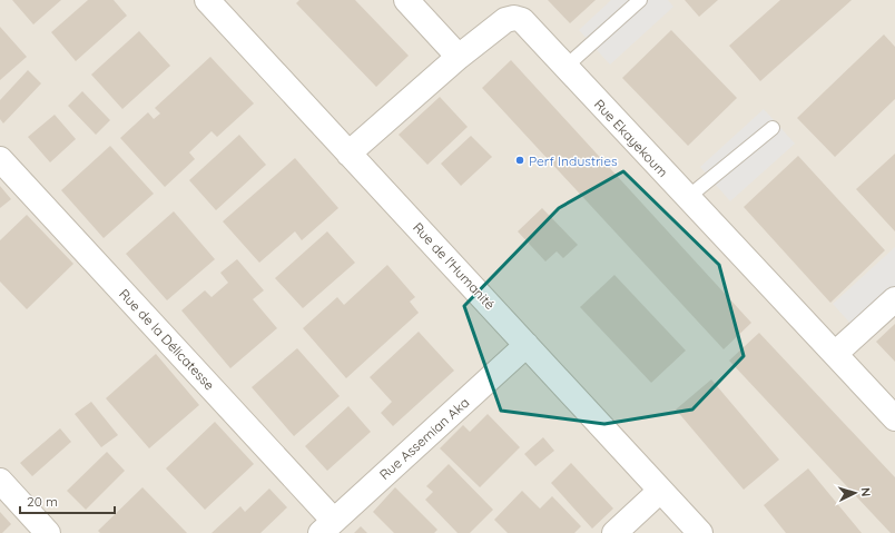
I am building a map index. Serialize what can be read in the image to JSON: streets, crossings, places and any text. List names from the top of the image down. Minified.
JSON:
{"streets":{"street":["Rue Ekayekoum","Rue de l'Humanité","Rue de la Délicatesse","Rue Assemian Aka"]},"crossings":[["Rue Ekayekoum","Rue de l'Humanité"],["Rue de l'Humanité","Rue Assemian Aka"],["Rue de la Délicatesse","Rue Assemian Aka"]],"places":["Perf Industries"],"scale_bar":"20 m","north":"right"}
